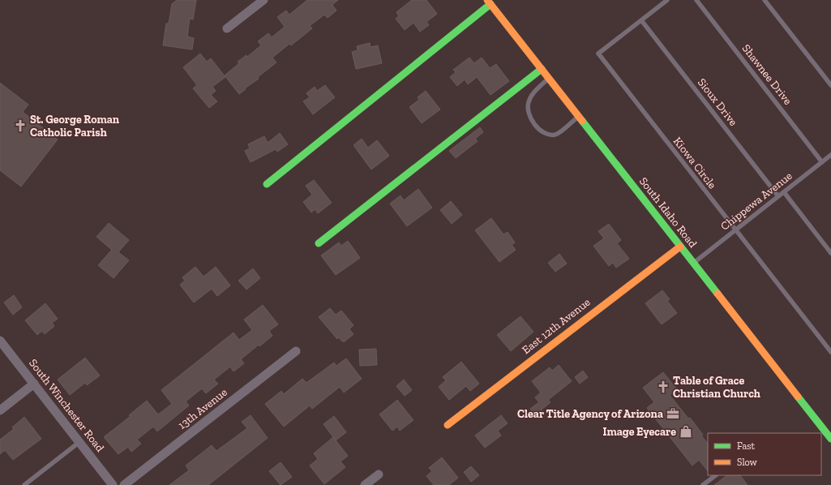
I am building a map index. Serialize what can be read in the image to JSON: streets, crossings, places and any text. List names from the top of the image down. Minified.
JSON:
{"streets":{"street":["South Idaho Road","East 12th Avenue","South Winchester Road","13th Avenue"],"lane":["Shawnee Drive","Sioux Drive","Kiowa Circle","Chippewa Avenue"]},"crossings":[["Shawnee Drive","Chippewa Avenue"],["Sioux Drive","Kiowa Circle"],["Sioux Drive","Chippewa Avenue"],["Kiowa Circle","Chippewa Avenue"],["Chippewa Avenue","South Idaho Road"],["South Idaho Road","East 12th Avenue"]],"places":{"church":["St. George Roman Catholic Parish","Table of Grace Christian Church"],"office":["Clear Title Agency of Arizona"],"shop":["Image Eyecare"]},"legend":["Fast","Slow"]}
